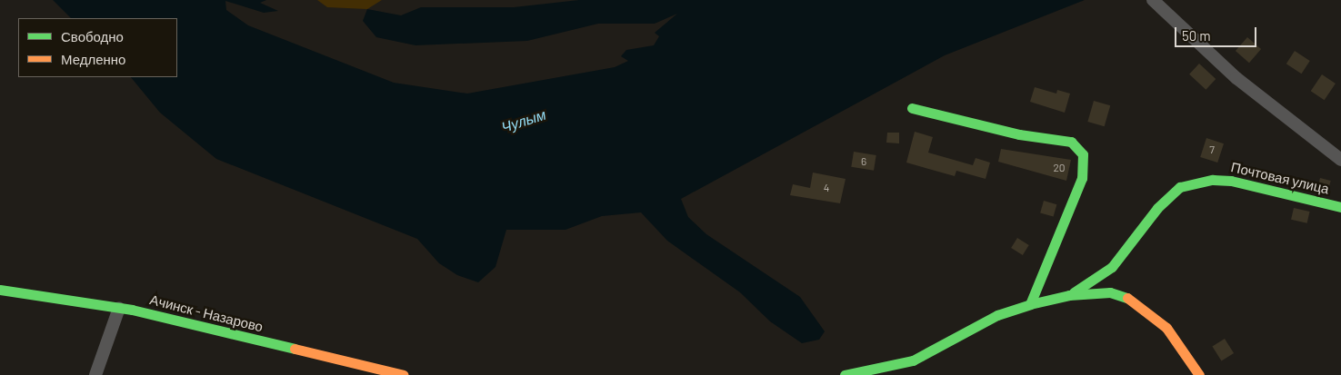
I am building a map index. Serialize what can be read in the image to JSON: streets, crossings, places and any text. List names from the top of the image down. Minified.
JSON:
{"streets":{"street":["Почтовая улица","Ачинск - Назарово"]},"water":["Чулым"],"house_numbers":["7","6","20","4"],"legend":["Свободно","Медленно"],"scale_bar":"50 m"}
